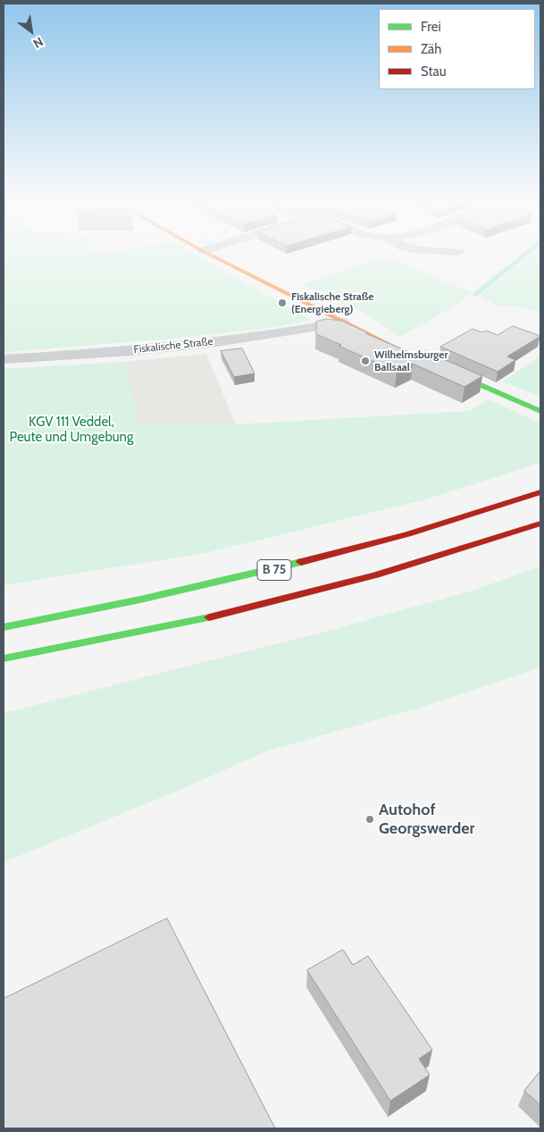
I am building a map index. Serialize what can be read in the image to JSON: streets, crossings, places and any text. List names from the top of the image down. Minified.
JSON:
{"streets":{"main road":["B 75"],"street":["Fiskalische Straße"]},"parks":["KGV 111 Veddel, Peute und Umgebung"],"places":["Fiskalische Straße (Energieberg)","Wilhelmsburger Ballsaal","Autohof Georgswerder"],"legend":["Frei","Zäh","Stau"],"north":"bottom right"}
